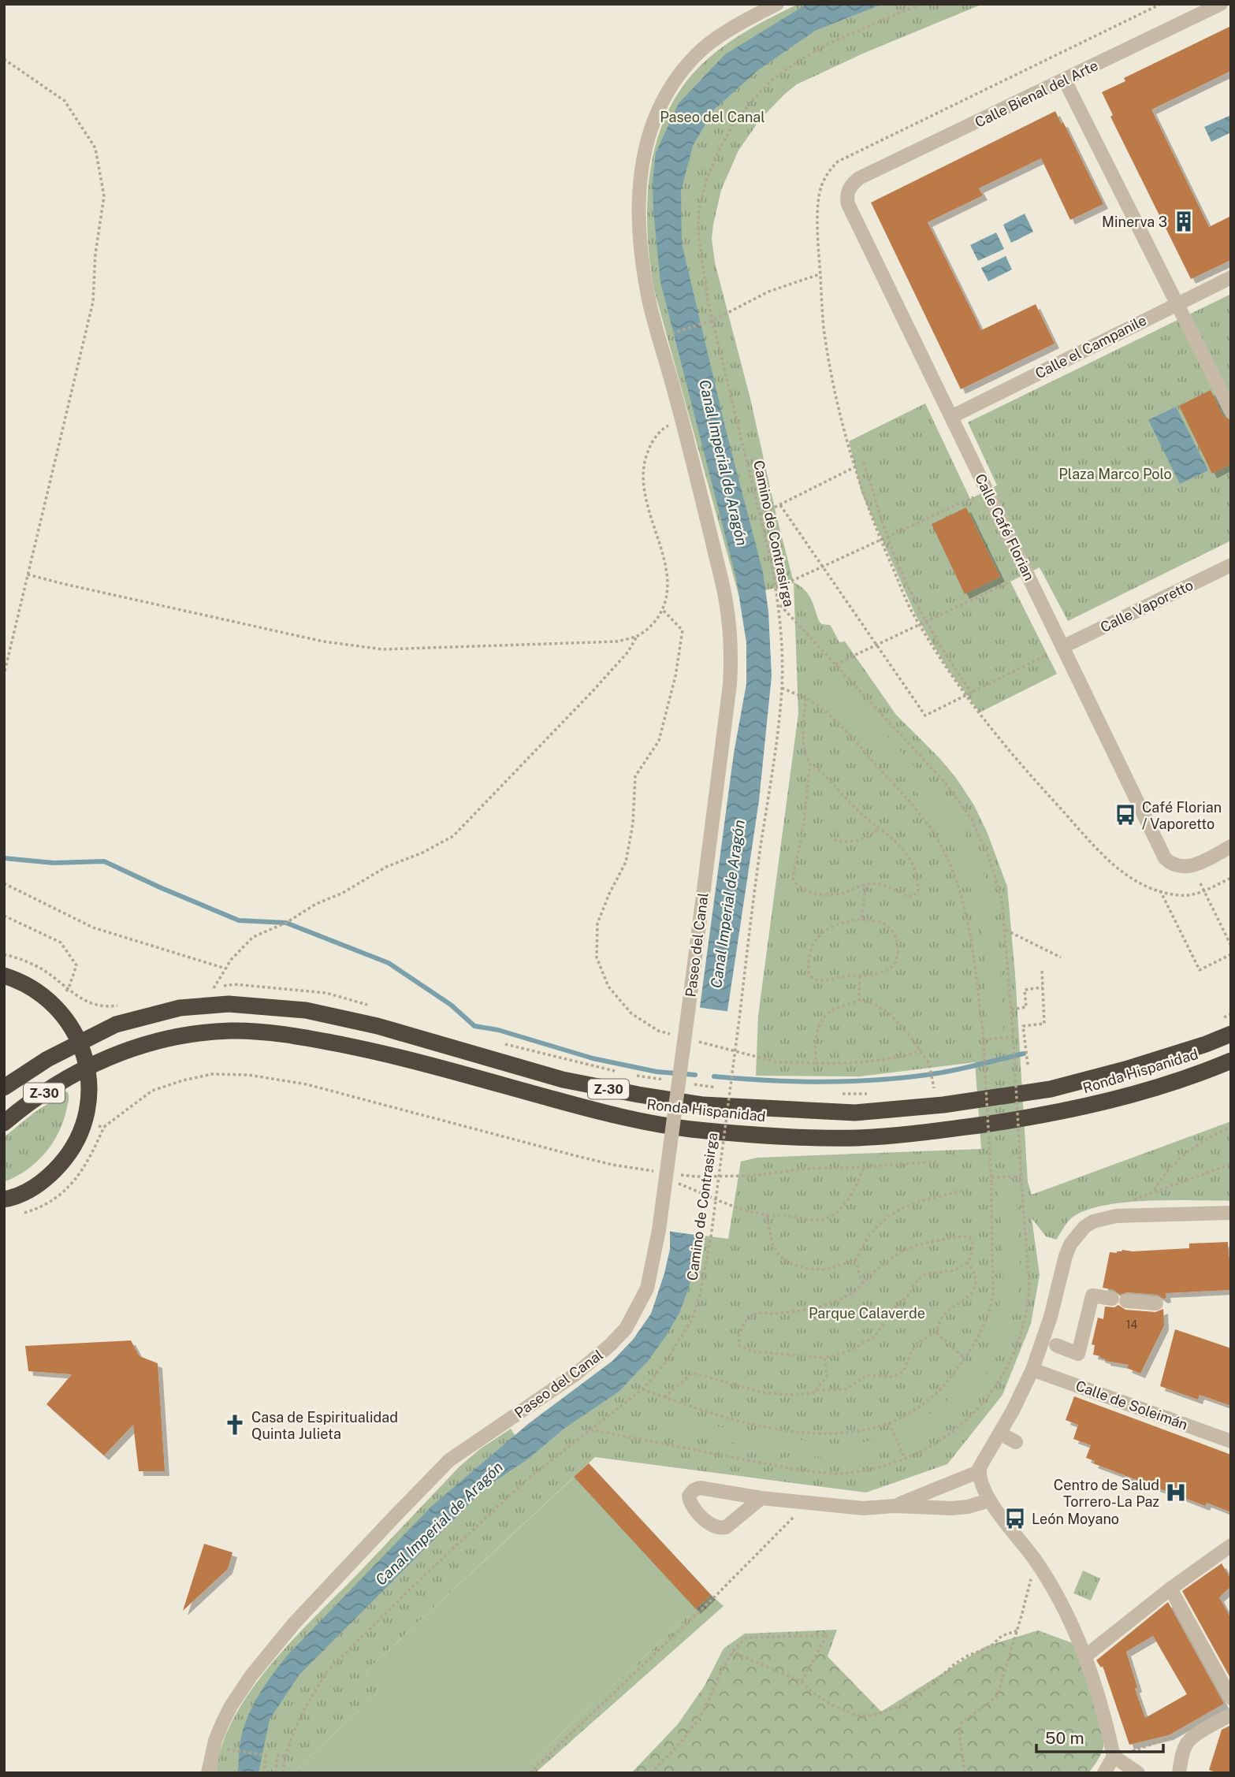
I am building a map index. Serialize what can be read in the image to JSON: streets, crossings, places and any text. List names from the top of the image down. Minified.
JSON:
{"streets":{"highway":["Ronda Hispanidad","Z-30"],"street":["Calle Bienal del Arte","Calle el Campanile","Calle Café Florian","Calle Vaporetto","Paseo del Canal","Calle de Soleimán"],"path":["Camino de Contrasirga"]},"crossings":[["Calle Bienal del Arte","Calle Café Florian"],["Calle el Campanile","Calle Café Florian"],["Calle Café Florian","Calle Vaporetto"]],"water":["Canal Imperial de Aragón"],"parks":["Paseo del Canal","Plaza Marco Polo","Parque Calaverde"],"places":{"building":["Minerva 3"],"bus stop":["Café Florian / Vaporetto","León Moyano"],"church":["Casa de Espiritualidad Quinta Julieta"],"hospital":["Centro de Salud Torrero-La Paz"]},"house_numbers":["14"],"scale_bar":"50 m"}
